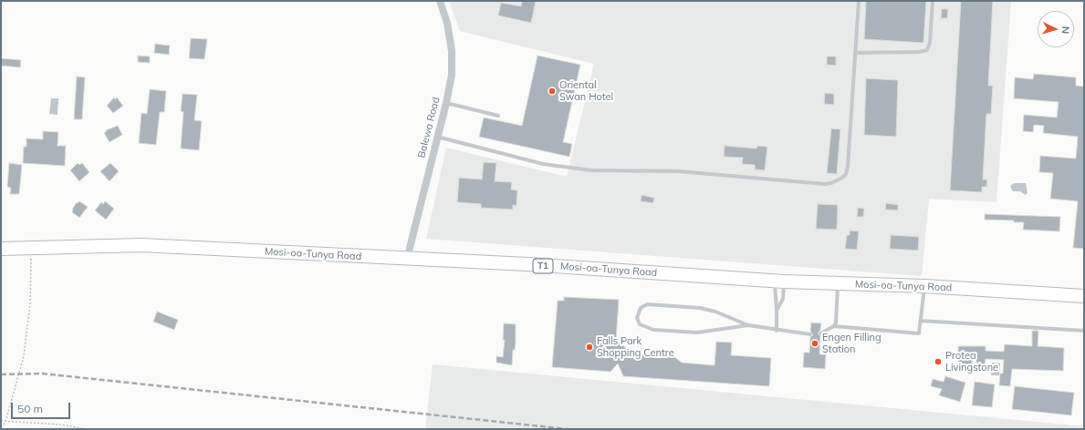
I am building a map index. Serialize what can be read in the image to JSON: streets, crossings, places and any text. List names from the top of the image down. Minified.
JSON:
{"streets":{"highway":["Mosi-oa-Tunya Road","T1"],"street":["Balewa Road"]},"crossings":[["Balewa Road","Mosi-oa-Tunya Road"]],"places":["Oriental Swan Hotel","Engen Filling Station","Falls Park Shopping Centre","Protea Livingstone"],"scale_bar":"50 m","north":"right"}
